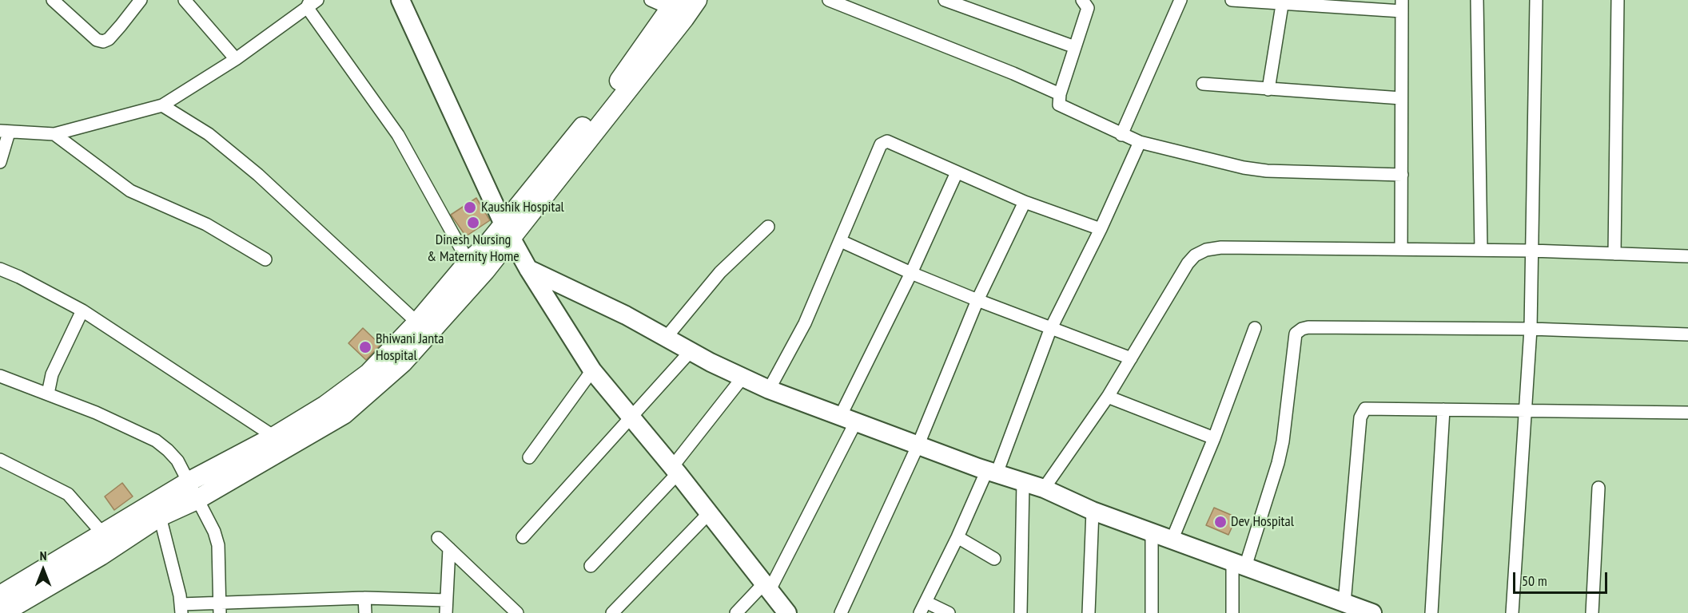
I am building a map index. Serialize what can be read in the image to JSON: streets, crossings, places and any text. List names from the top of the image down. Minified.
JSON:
{"places":["Kaushik Hospital","Dinesh Nursing & Maternity Home","Bhiwani Janta Hospital","Dev Hospital"],"scale_bar":"50 m","north":"top"}
